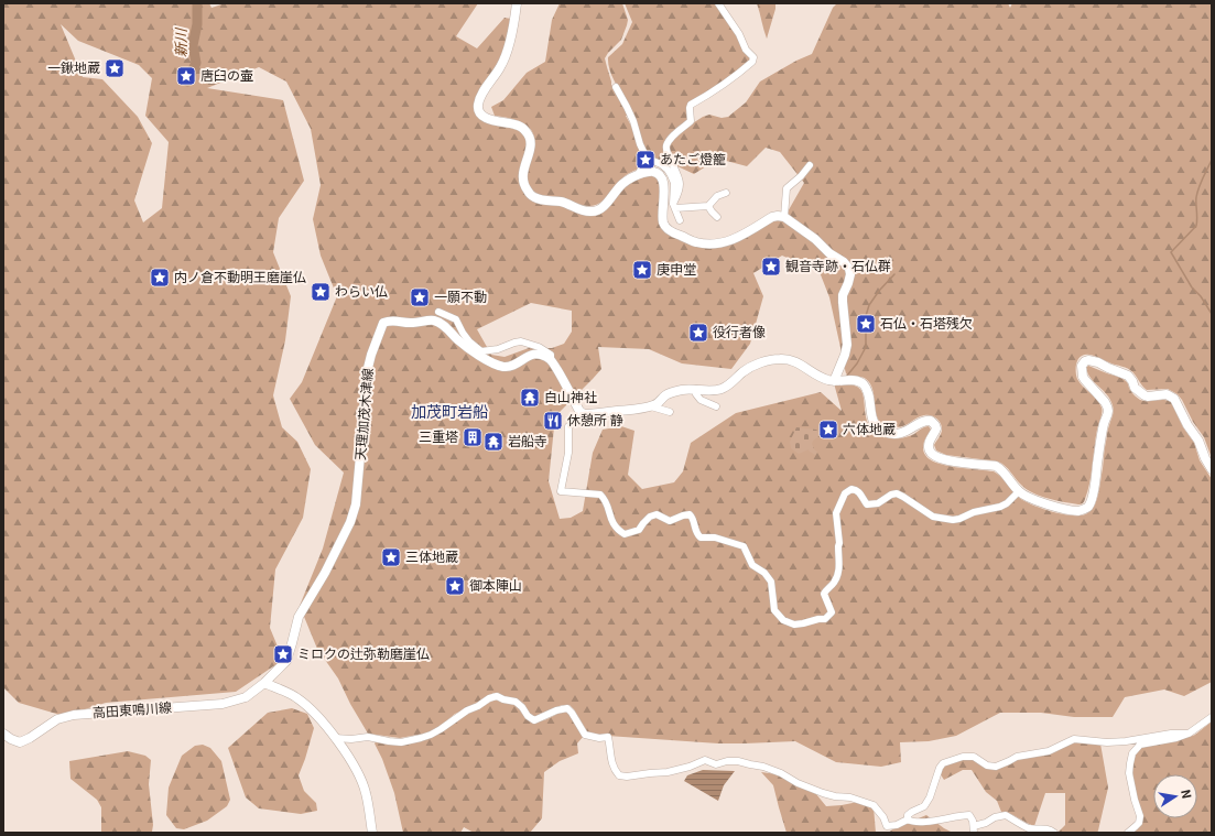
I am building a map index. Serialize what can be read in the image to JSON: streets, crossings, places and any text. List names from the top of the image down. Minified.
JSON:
{"streets":{"main road":["天理加茂木津線","高田東鳴川線"]},"crossings":[["天理加茂木津線","高田東鳴川線"]],"districts":["加茂町岩船"],"water":["新川"],"places":{"place":["一鍬地蔵","唐臼の壷","あたご燈籠","観音寺跡・石仏群","庚申堂","内ノ倉不動明王磨崖仏","わらい仏","一願不動","石仏・石塔残欠","役行者像","六体地蔵","三体地蔵","御本陣山","ミロクの辻弥勒磨崖仏"],"temple":["白山神社","岩船寺"],"restaurant":["休憩所 静"],"building":["三重塔"]},"north":"right"}
